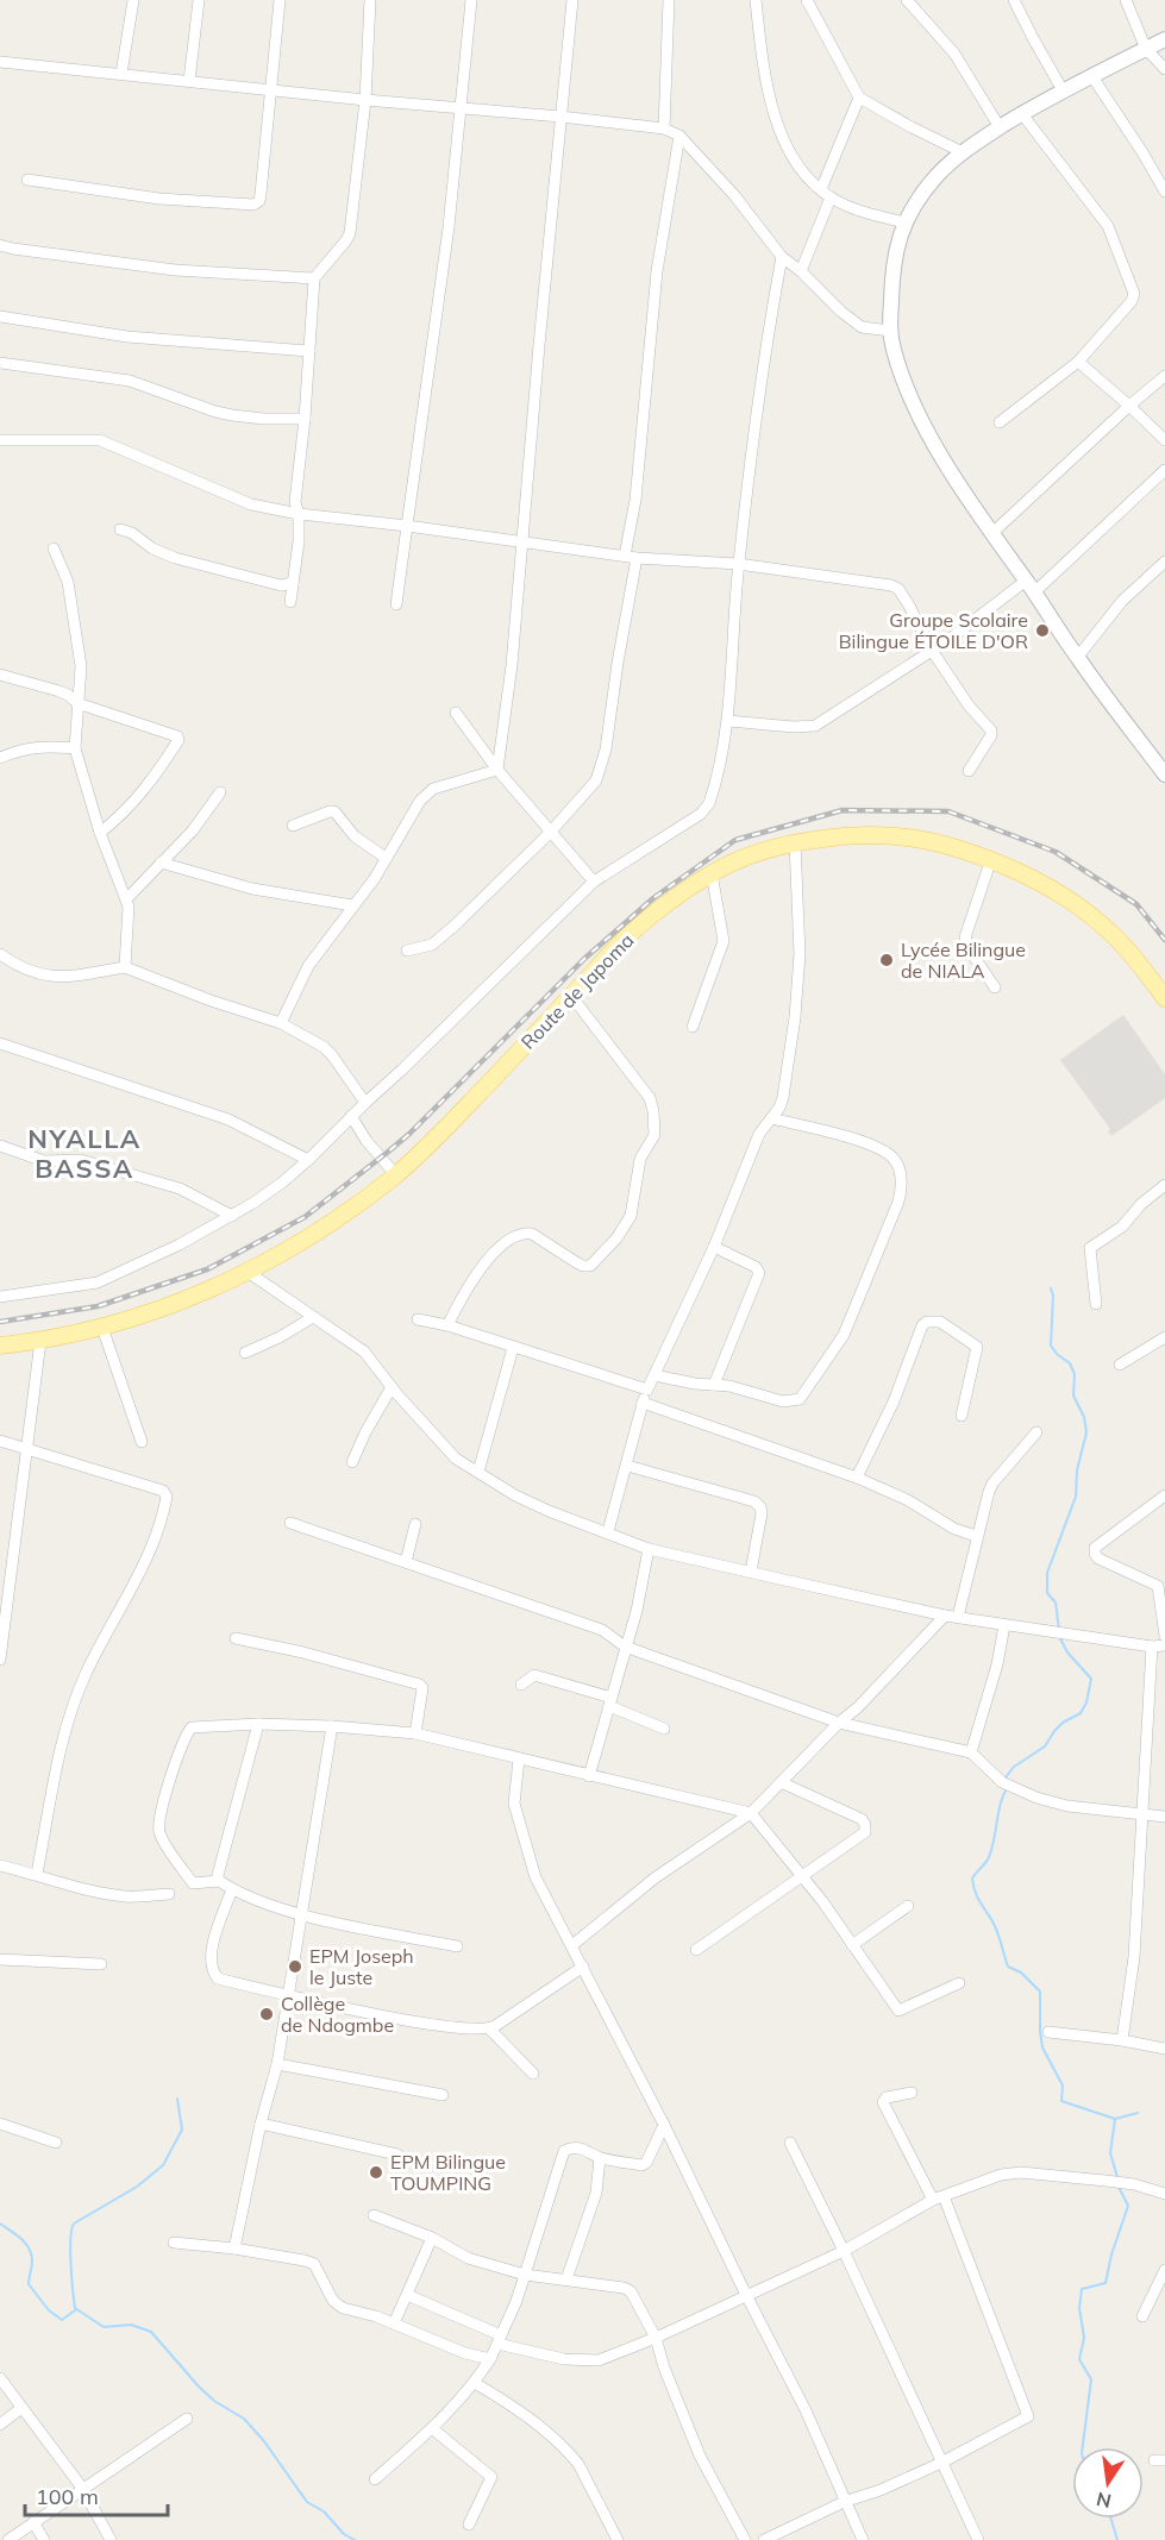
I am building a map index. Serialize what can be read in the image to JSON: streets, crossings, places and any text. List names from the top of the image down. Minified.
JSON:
{"streets":{"main road":["Route de Japoma"]},"districts":["NYALLA BASSA"],"places":["Groupe Scolaire Bilingue ÉTOILE D'OR","Lycée Bilingue de NIALA","EPM Joseph le Juste","Collège de Ndogmbe","EPM Bilingue TOUMPING"],"scale_bar":"100 m","north":"bottom"}
